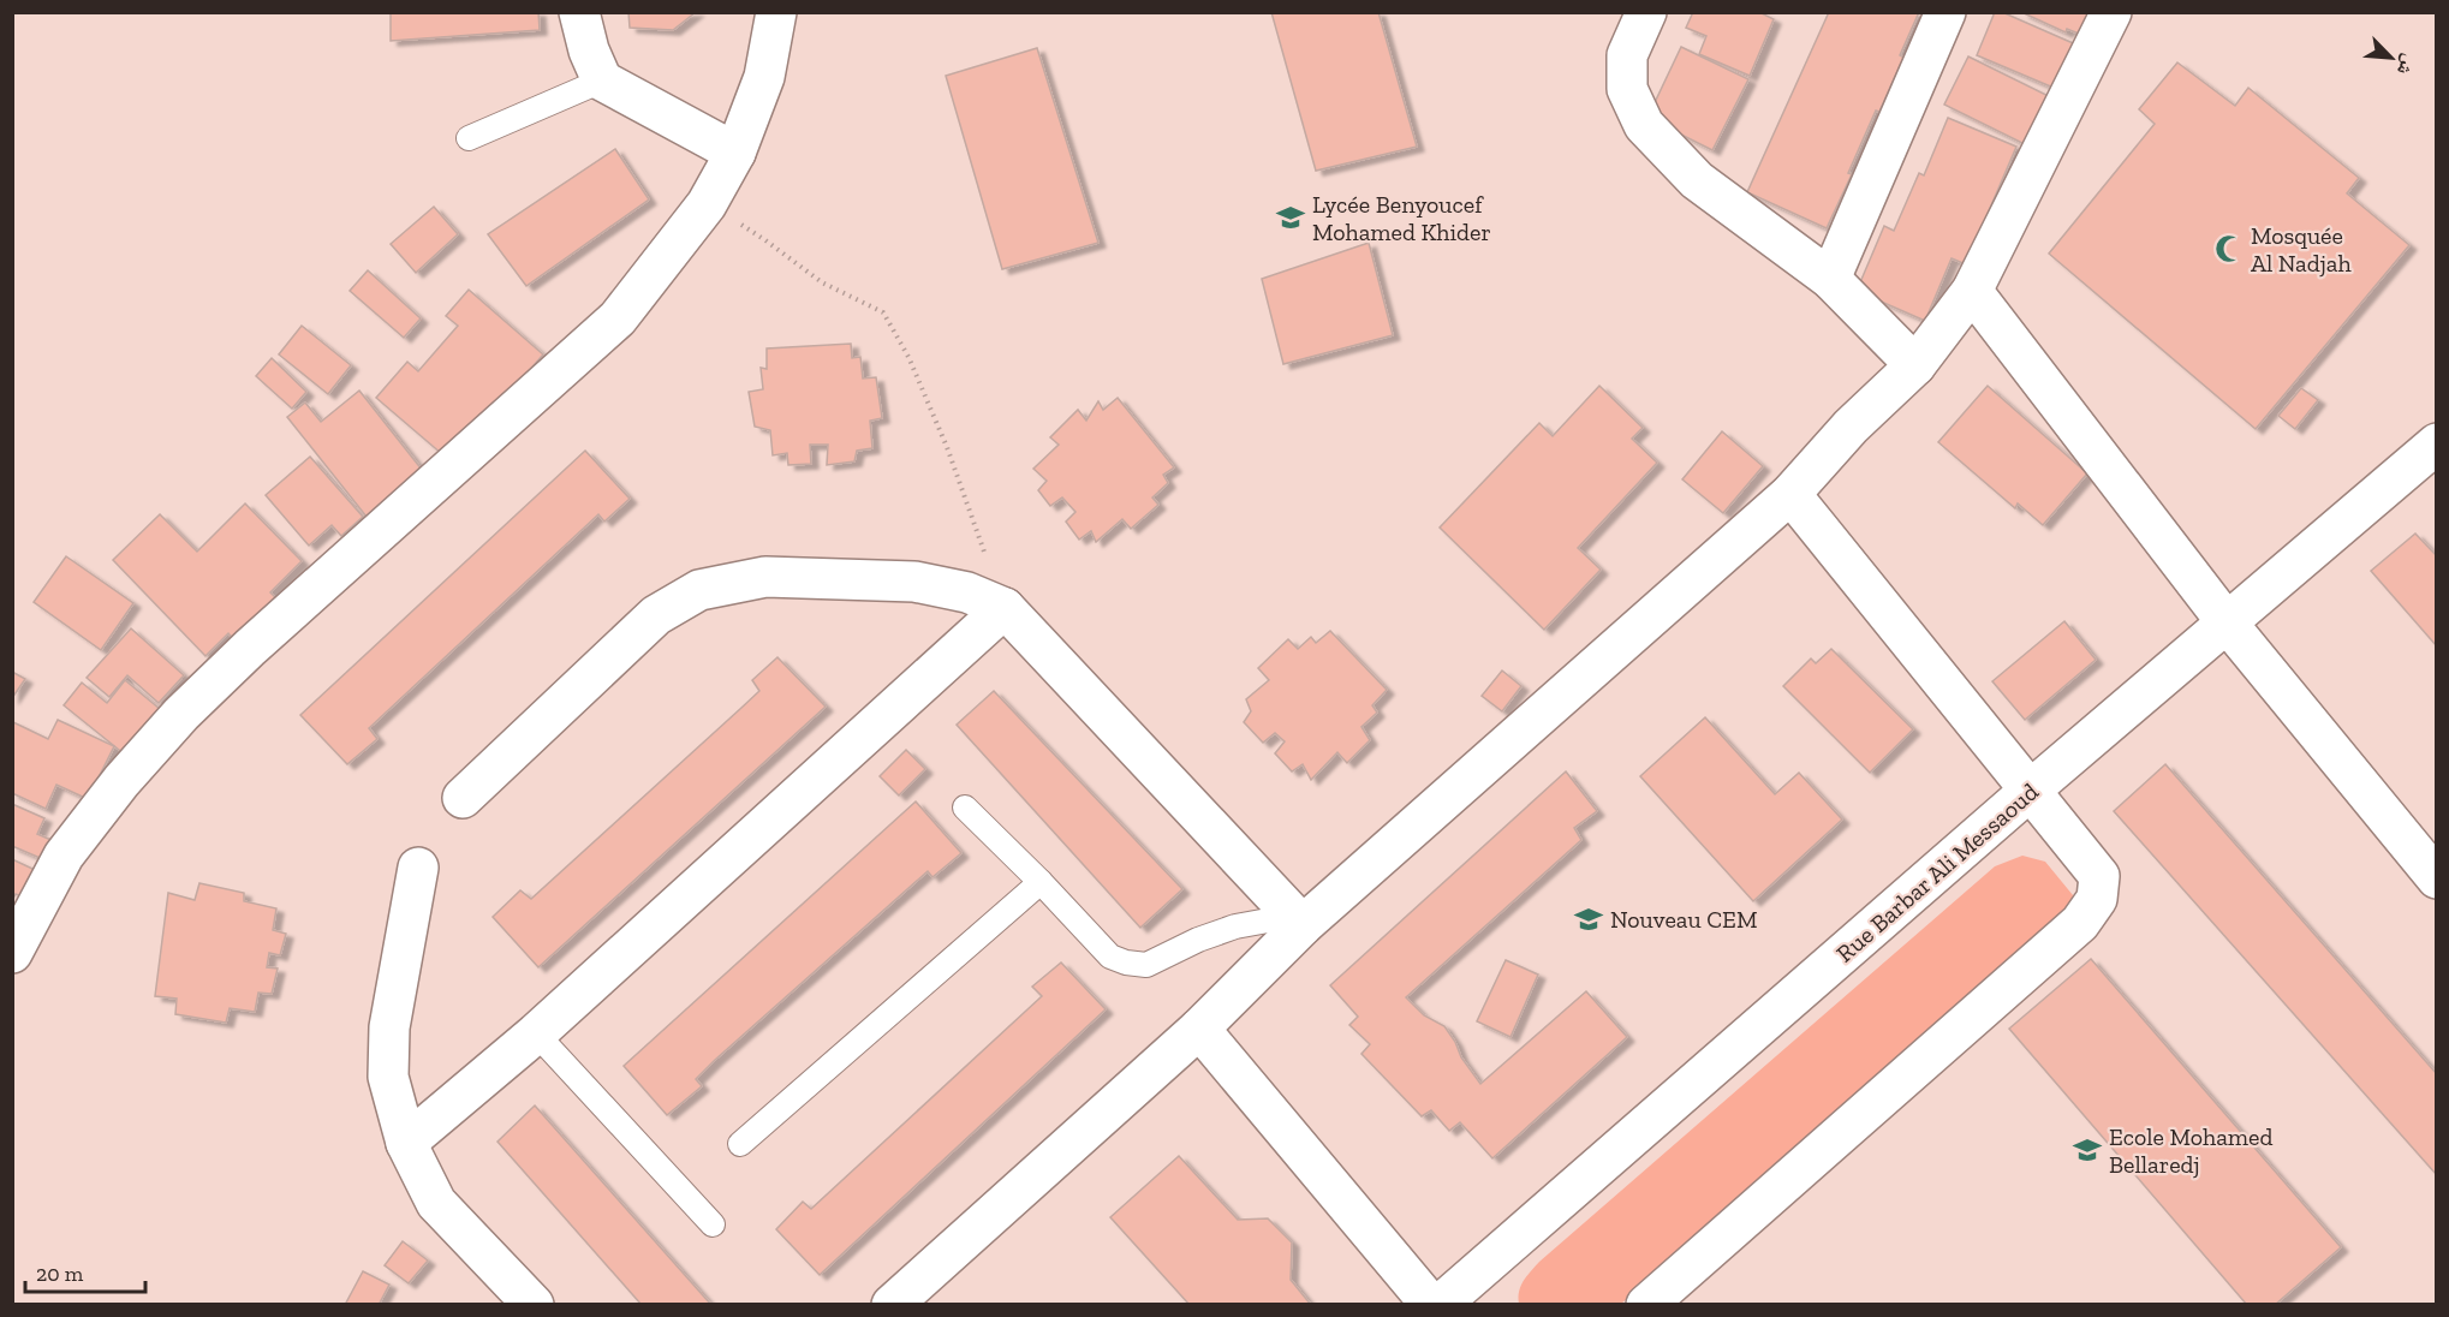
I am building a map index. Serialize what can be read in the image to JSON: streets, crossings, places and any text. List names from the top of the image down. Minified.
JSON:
{"streets":{"street":["Rue Barbar Ali Messaoud"]},"places":{"school or university":["Lycée Benyoucef Mohamed Khider","Nouveau CEM","Ecole Mohamed Bellaredj"],"mosque":["Mosquée Al Nadjah"]},"scale_bar":"20 m","north":"bottom right"}
